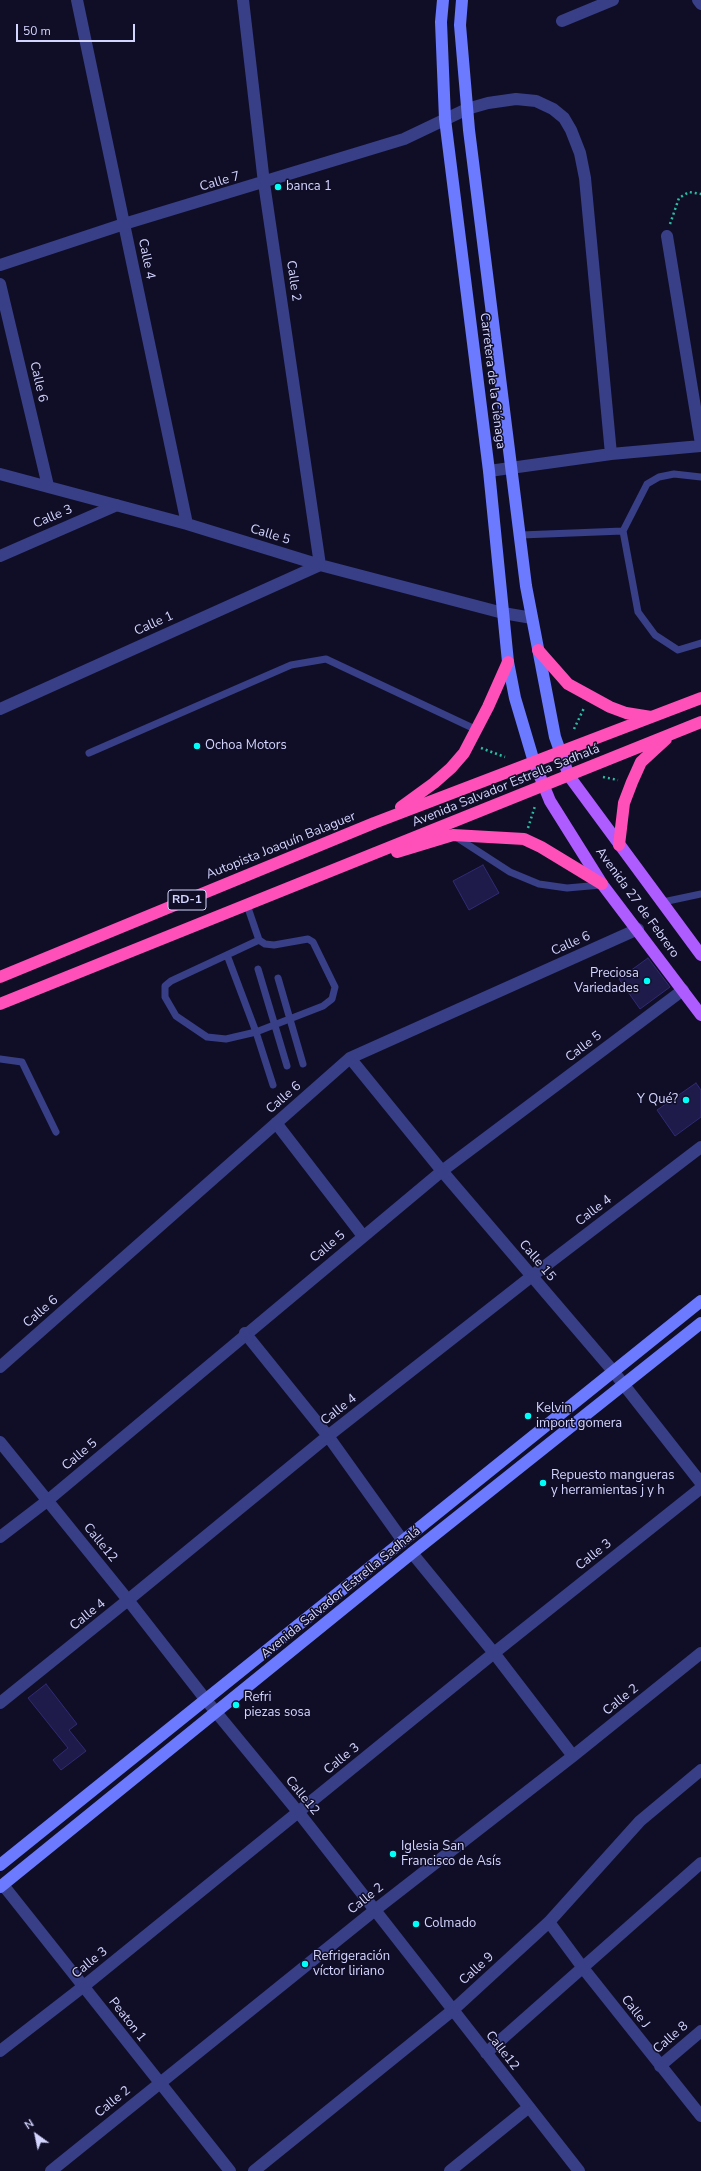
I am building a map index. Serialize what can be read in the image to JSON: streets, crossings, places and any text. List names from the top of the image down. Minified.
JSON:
{"streets":{"highway":["Avenida Salvador Estrella Sadhalá","Autopista Joaquín Balaguer","RD-1"],"main road":["Carretera de la Ciénaga","Avenida 27 de Febrero"],"street":["Calle 7","Calle 4","Calle 2","Calle 6","Calle 3","Calle 5","Calle 1","Calle 15","Calle12","Calle 9","Calle J","Peaton 1","Calle 8"]},"crossings":[["Calle 7","Calle 4"],["Calle 7","Calle 2"],["Calle 7","Carretera de la Ciénaga"],["Calle 4","Calle 5"],["Calle 4","Calle 15"],["Calle 4","Calle12"],["Calle 2","Calle 5"],["Calle 2","Calle 1"],["Calle 2","Calle12"],["Calle 2","Peaton 1"],["Carretera de la Ciénaga","Calle 5"],["Carretera de la Ciénaga","Avenida Salvador Estrella Sadhalá"],["Carretera de la Ciénaga","Avenida 27 de Febrero"],["Calle 6","Calle 5"],["Calle 6","Avenida 27 de Febrero"],["Calle 6","Calle 15"],["Calle 3","Calle 5"],["Calle 3","Calle12"],["Calle 3","Peaton 1"],["Calle 5","Calle 1"],["Calle 5","Avenida 27 de Febrero"],["Calle 5","Calle 15"],["Calle 5","Calle12"],["Avenida Salvador Estrella Sadhalá","Autopista Joaquín Balaguer"],["Avenida Salvador Estrella Sadhalá","RD-1"],["Avenida Salvador Estrella Sadhalá","Avenida 27 de Febrero"],["Avenida Salvador Estrella Sadhalá","Calle 15"],["Avenida Salvador Estrella Sadhalá","Calle12"],["Avenida Salvador Estrella Sadhalá","Peaton 1"],["Calle12","Calle 9"],["Calle 9","Calle J"],["Calle J","Calle 8"]],"places":["banca 1","Ochoa Motors","Preciosa Variedades","Y Qué?","Kelvin import gomera","Repuesto mangueras y herramientas j y h","Refri piezas sosa","Iglesia San Francisco de Asís","Colmado","Refrigeración víctor liriano"],"scale_bar":"50 m","north":"top left"}
